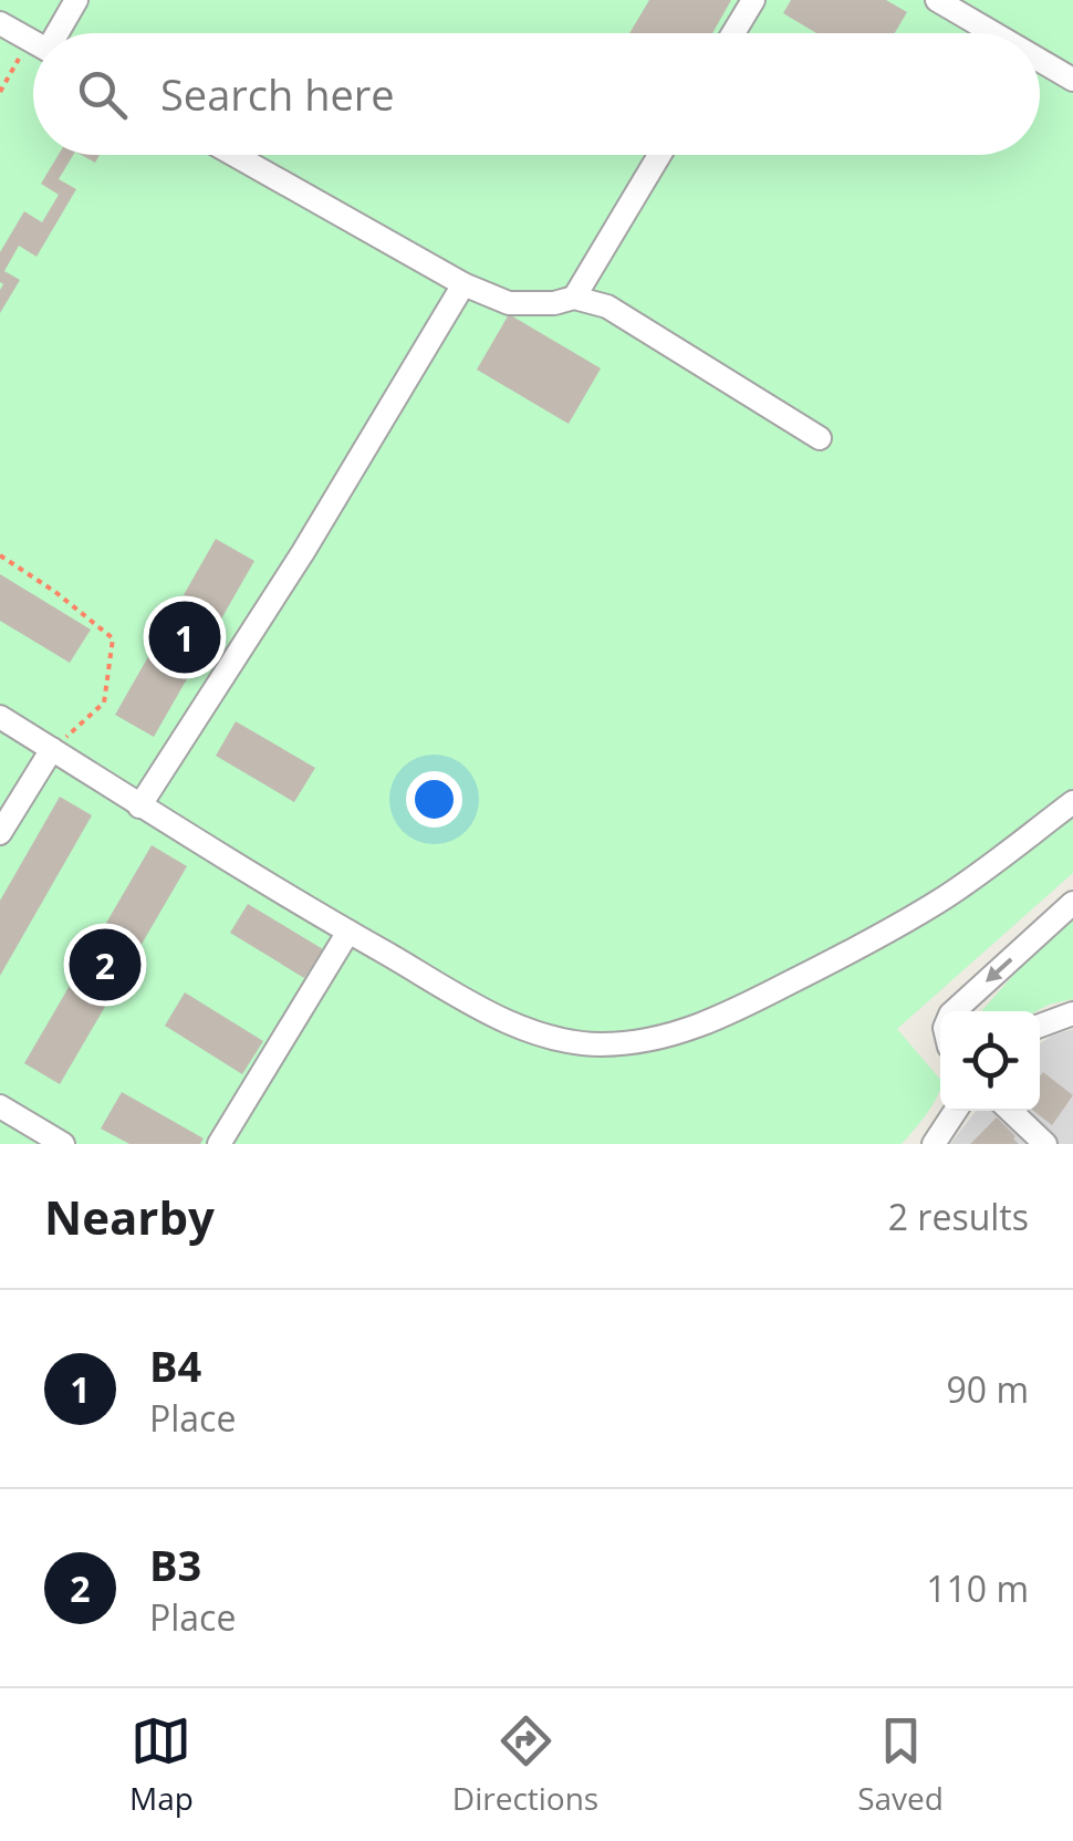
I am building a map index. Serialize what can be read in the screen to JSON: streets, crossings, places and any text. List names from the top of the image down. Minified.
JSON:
{"page":{"search":"Search here","pins":["1","2"],"heading":["Nearby","2 results"],"list":[{"mark":"1","name":"Β4","note":"Place","value":"90 m"},{"mark":"2","name":"Β3","note":"Place","value":"110 m"}],"nav":["Map","Directions","Saved"]}}
